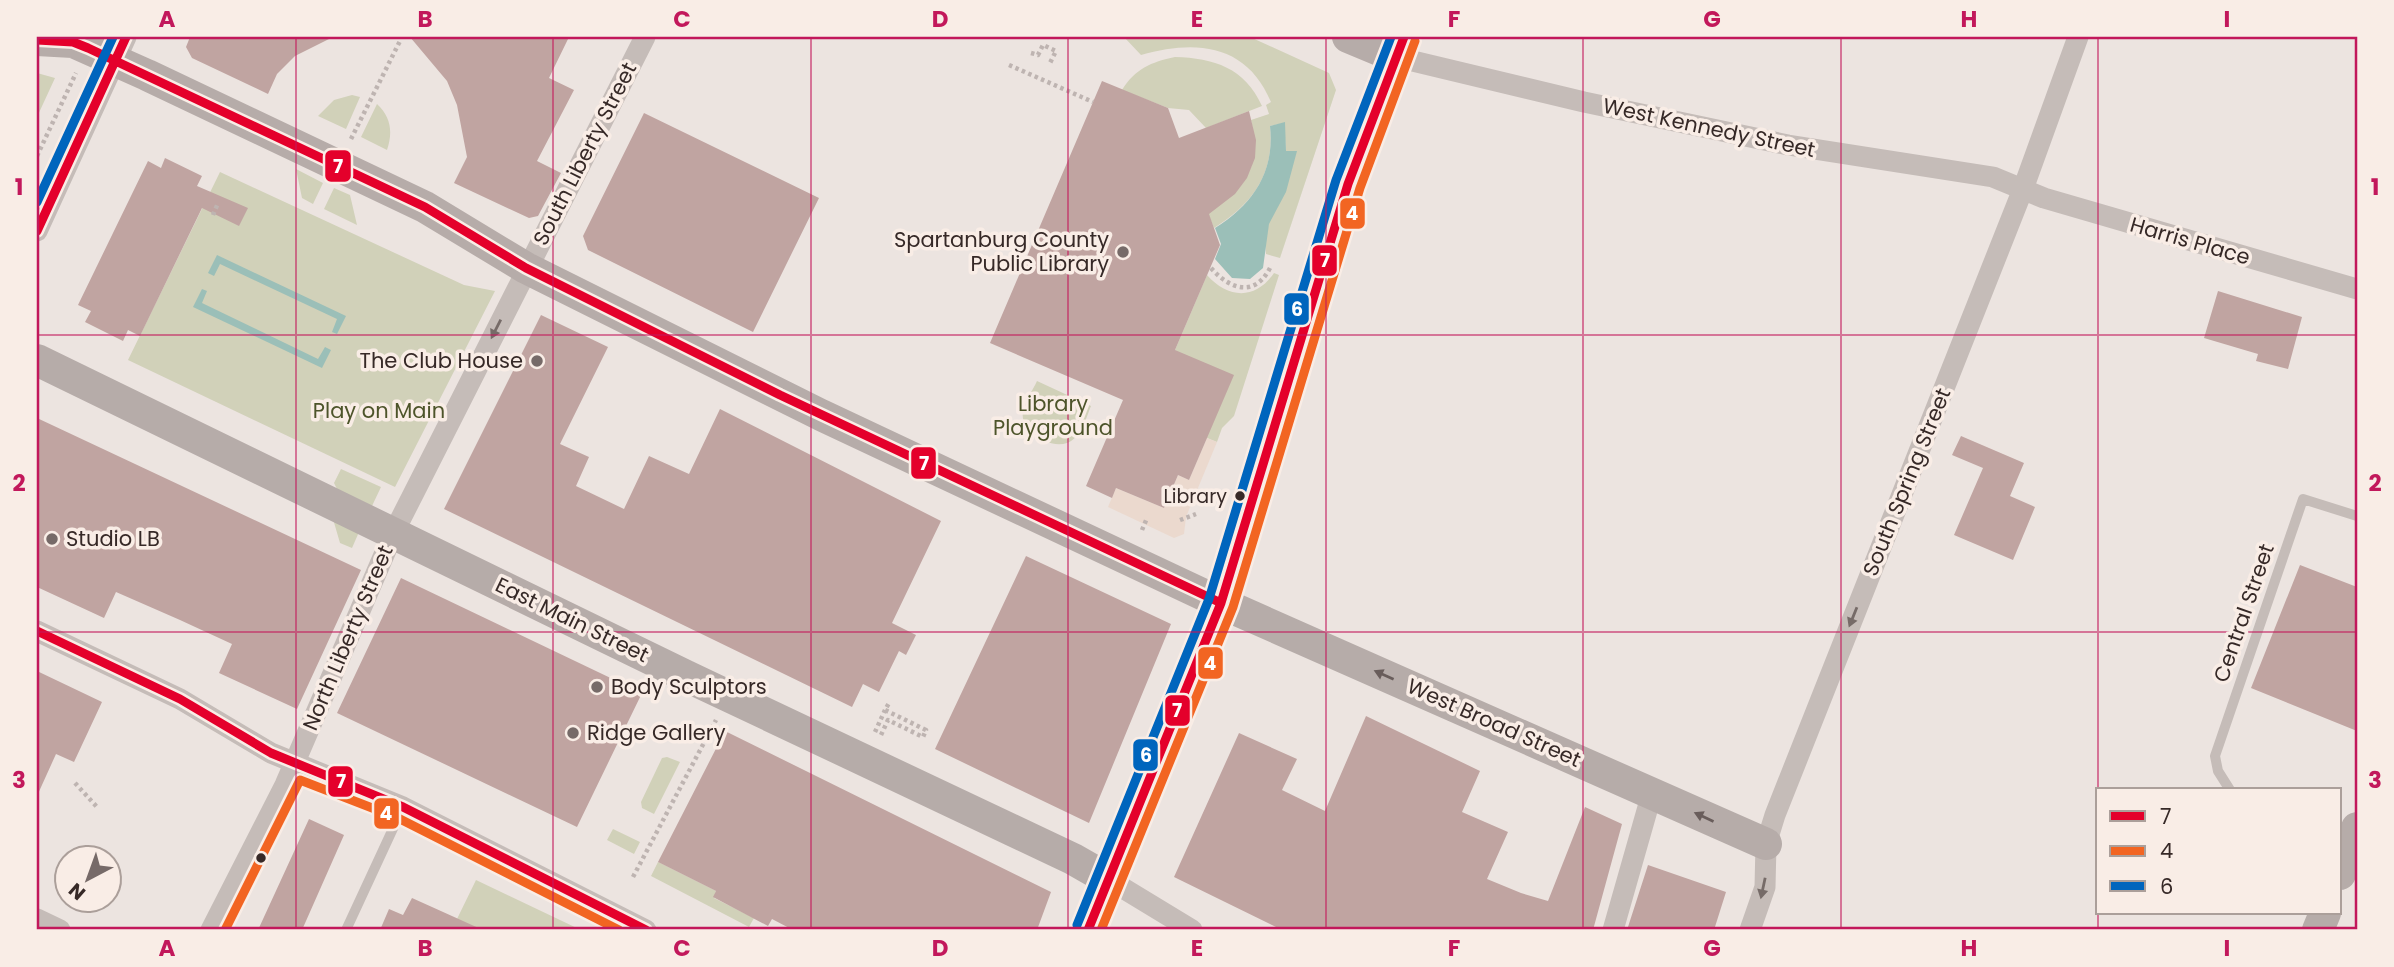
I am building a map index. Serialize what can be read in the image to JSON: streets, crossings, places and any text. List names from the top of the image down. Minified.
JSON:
{"streets":{"street":["West Kennedy Street","South Liberty Street","Harris Place","South Spring Street","East Main Street","North Liberty Street","West Broad Street"],"lane":["Central Street"]},"crossings":[["West Kennedy Street","Harris Place"],["West Kennedy Street","South Spring Street"],["South Liberty Street","East Main Street"],["South Liberty Street","North Liberty Street"],["South Liberty Street","West Broad Street"],["Harris Place","South Spring Street"],["South Spring Street","West Broad Street"],["East Main Street","North Liberty Street"]],"one_way":["South Liberty Street","South Spring Street"],"parks":["Library Playground","Play on Main"],"places":["Spartanburg County Public Library","The Club House","Library","Studio LB","Body Sculptors","Ridge Gallery"],"lines":["transit line 7","transit line 6","transit line 4"],"legend":["7","4","6"],"north":"bottom left","grid":{"columns":["A","B","C","D","E","F","G","H","I"],"rows":["1","2","3"]}}
